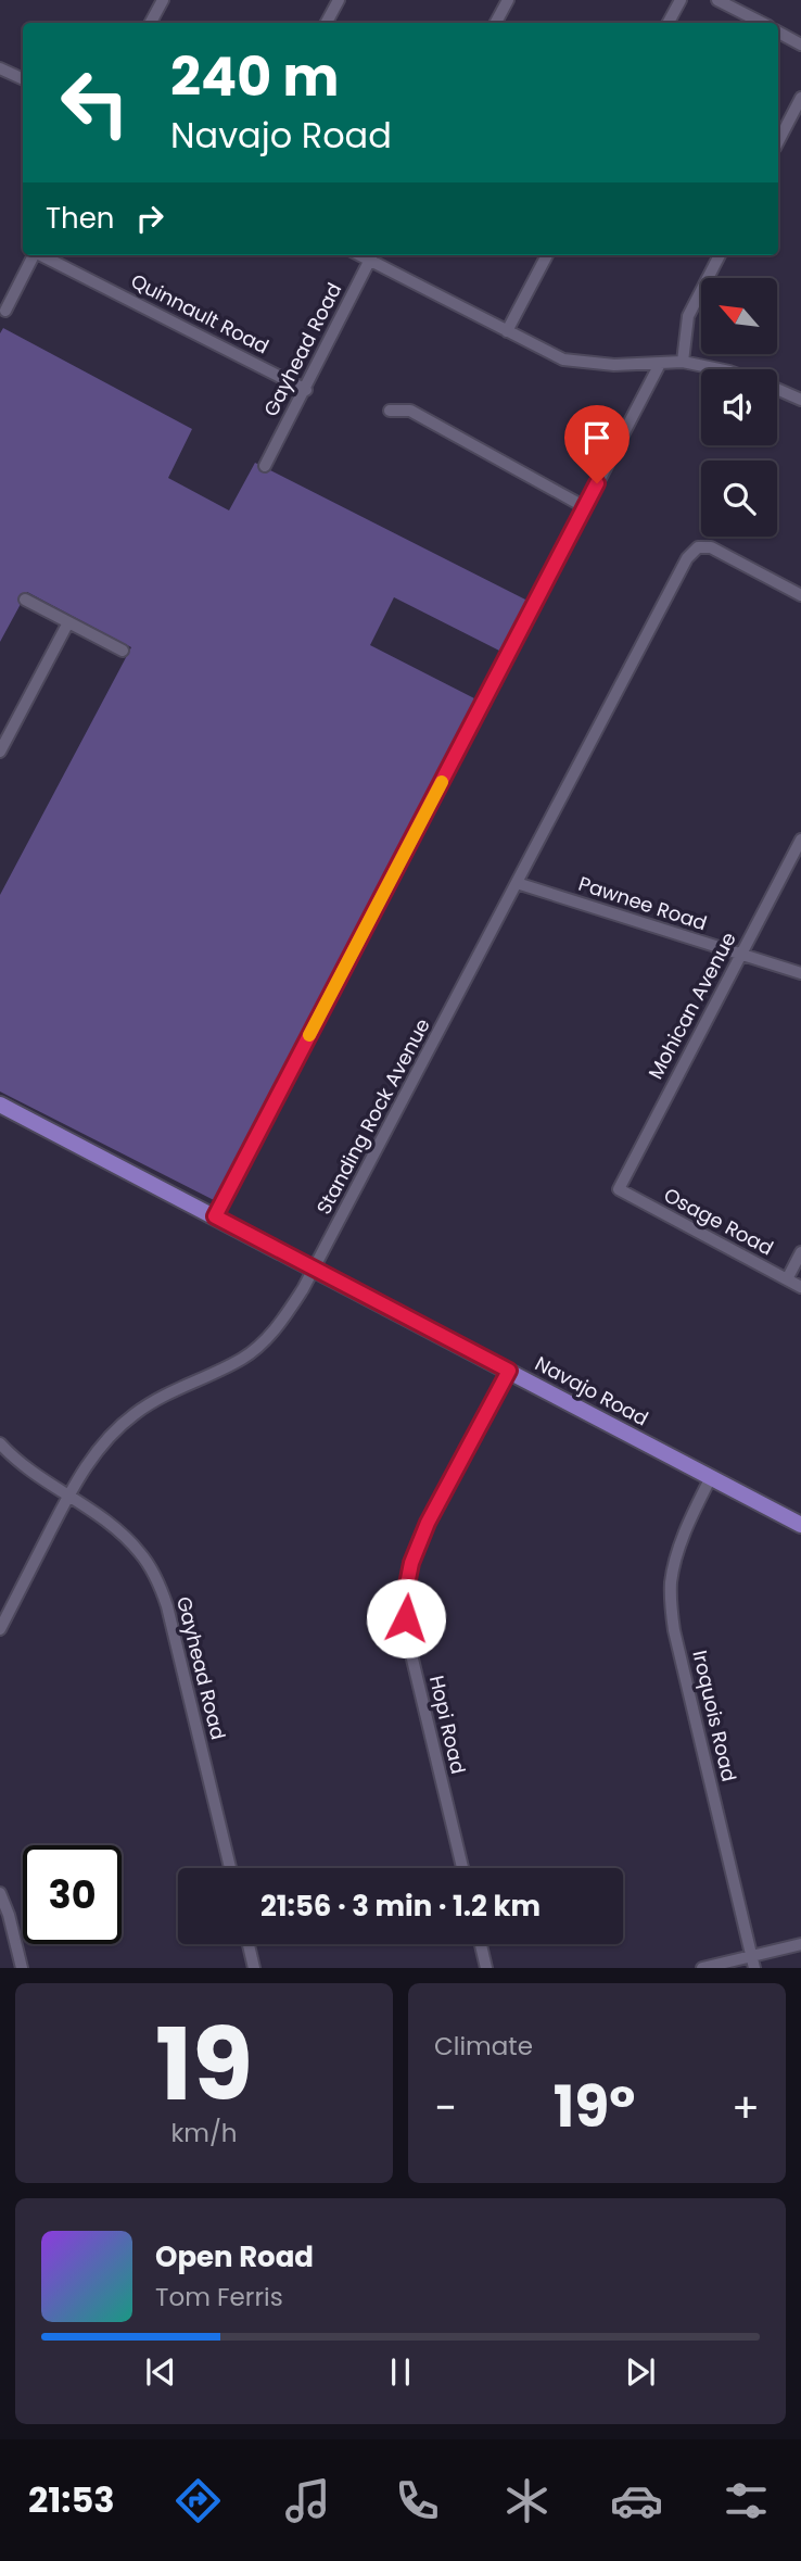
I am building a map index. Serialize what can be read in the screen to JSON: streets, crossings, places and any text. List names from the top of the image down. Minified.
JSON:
{"streets":{"main road":["Navajo Road"],"street":["Quinnault Road","Gayhead Road","Pawnee Road","Mohican Avenue","Standing Rock Avenue","Osage Road","Iroquois Road","Hopi Road"]},"crossings":[["Quinnault Road","Gayhead Road"],["Gayhead Road","Standing Rock Avenue"],["Pawnee Road","Mohican Avenue"],["Pawnee Road","Standing Rock Avenue"],["Mohican Avenue","Osage Road"],["Standing Rock Avenue","Navajo Road"],["Navajo Road","Iroquois Road"],["Navajo Road","Hopi Road"]],"north":"top left","page":{"turn":["240 m","Navajo Road"],"then":"Then","limit":"30","trip":"21:56 · 3 min · 1.2 km","tile":[["19","km/h"],"Climate"],"heat":["−","19°","+"],"song":["Open Road","Tom Ferris"],"tabs":"21:53"}}
